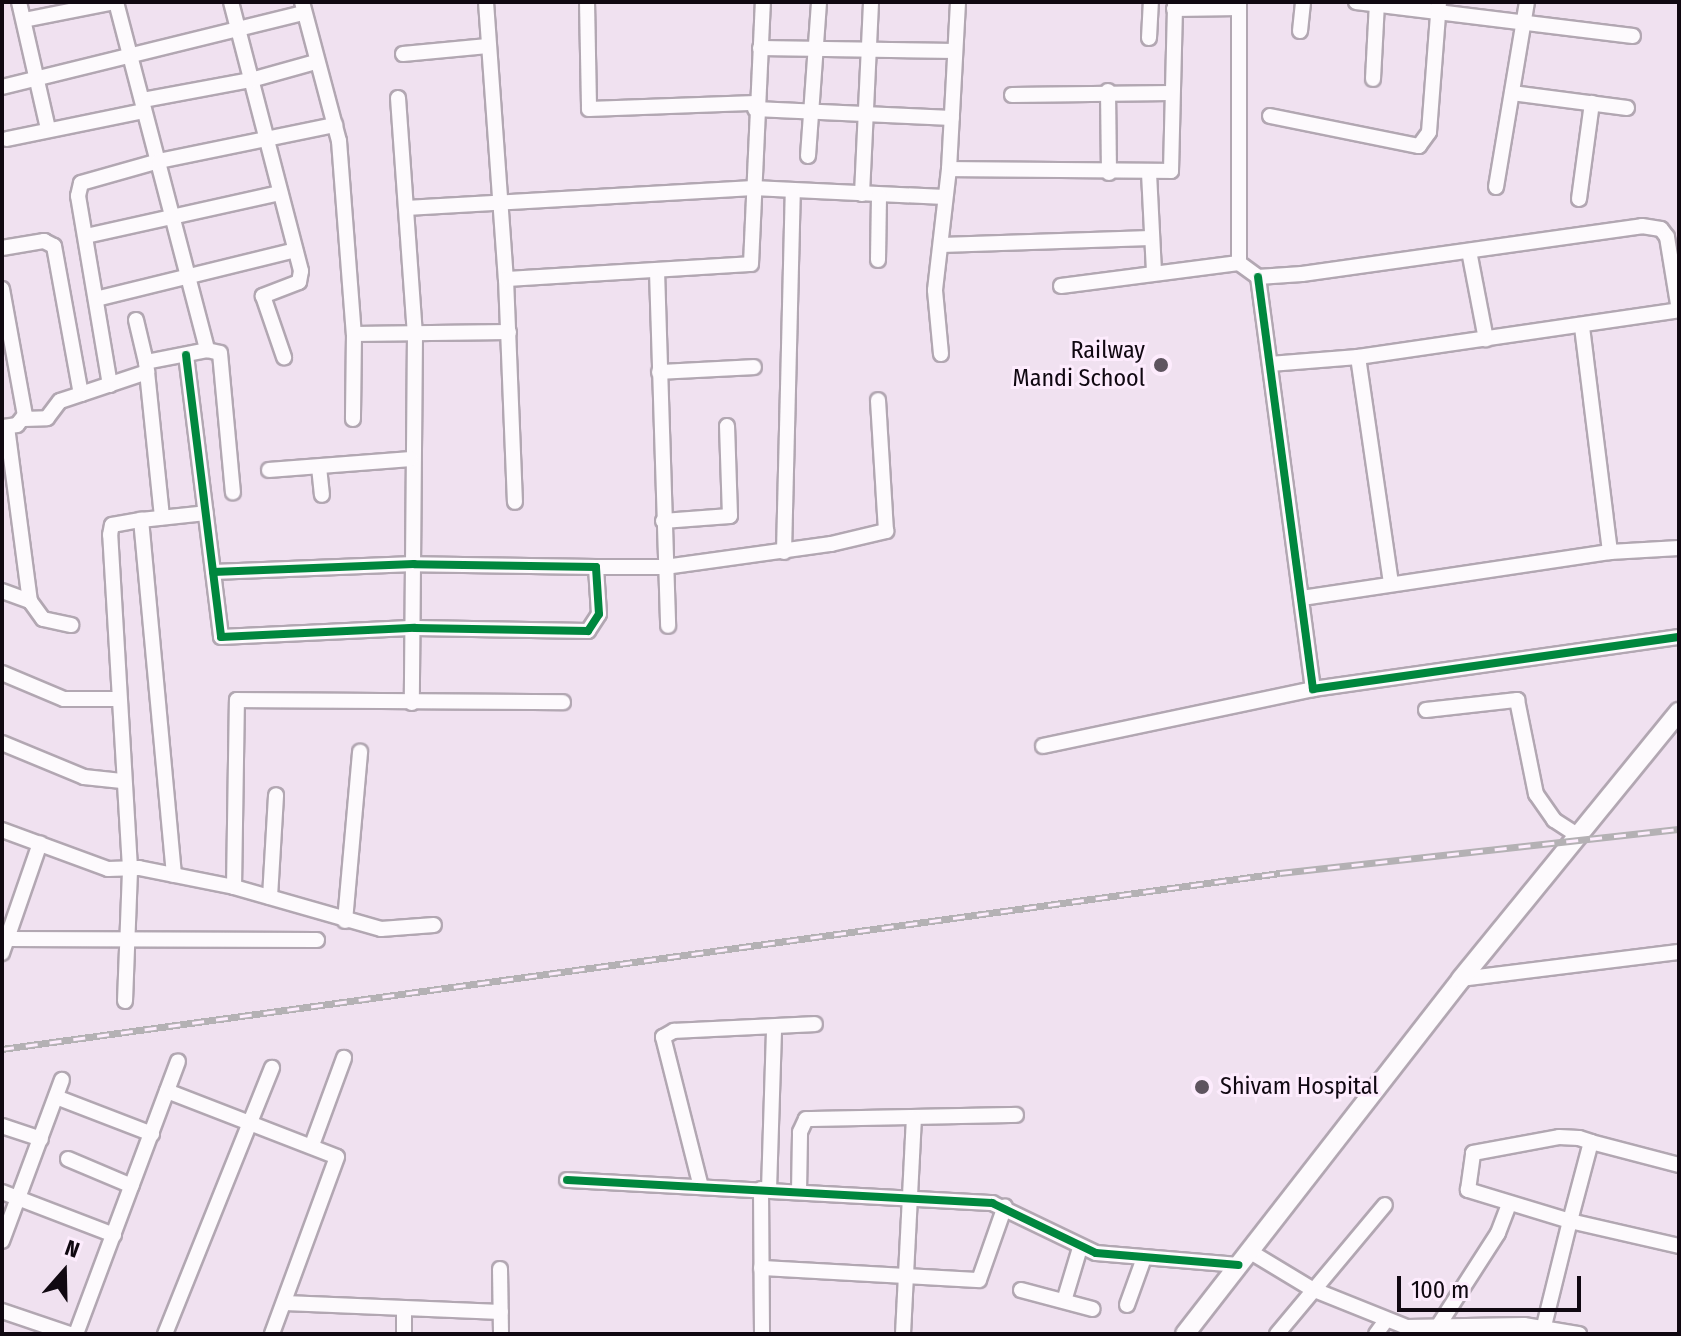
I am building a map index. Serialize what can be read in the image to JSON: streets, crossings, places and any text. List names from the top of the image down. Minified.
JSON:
{"places":["Railway Mandi School","Shivam Hospital"],"scale_bar":"100 m","north":"top"}
